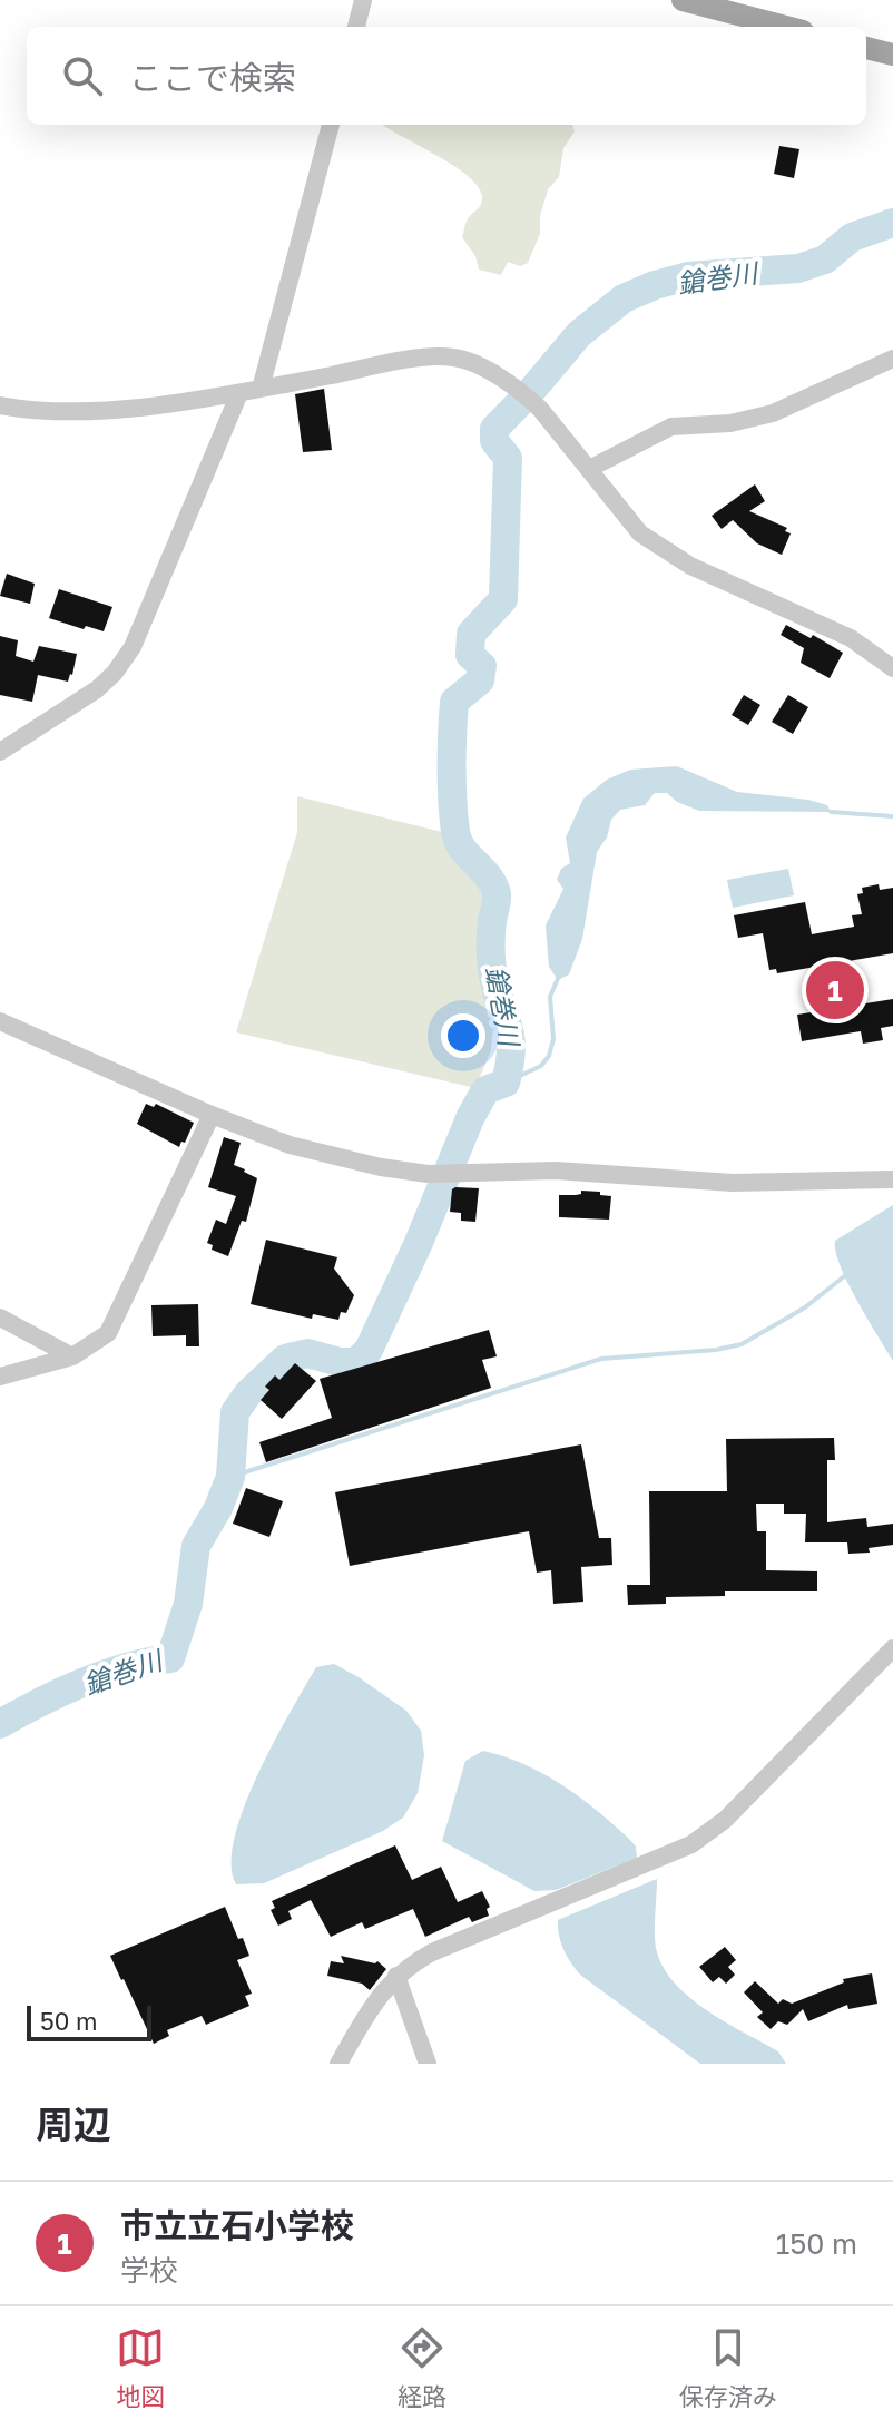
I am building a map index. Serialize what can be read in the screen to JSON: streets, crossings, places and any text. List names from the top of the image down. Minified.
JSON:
{"water":["鎗巻川"],"scale_bar":"50 m","page":{"search":"ここで検索","pins":"1","scale":"50 m","heading":"周辺","list":[{"mark":"1","name":"市立立石小学校","note":"学校","value":"150 m"}],"nav":["地図","経路","保存済み"]}}
